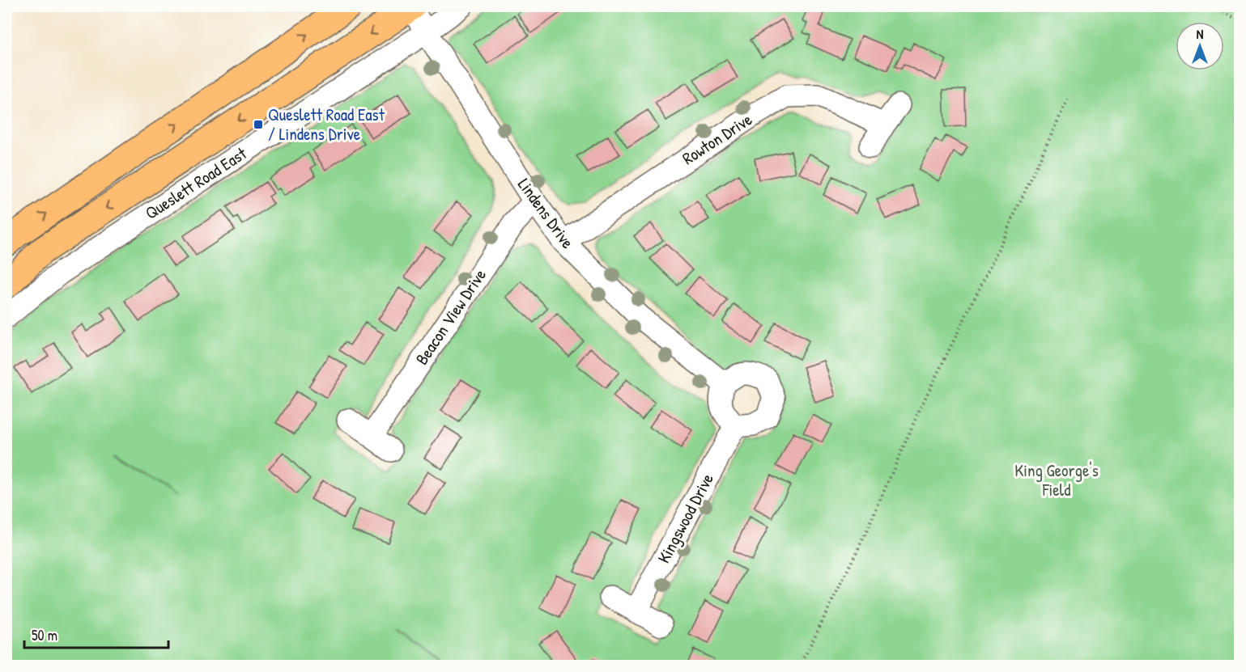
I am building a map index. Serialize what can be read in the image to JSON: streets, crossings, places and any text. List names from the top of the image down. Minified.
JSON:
{"streets":{"highway":["Queslett Road East"],"street":["Rowton Drive","Lindens Drive","Beacon View Drive","Kingswood Drive"]},"crossings":[["Rowton Drive","Lindens Drive"],["Queslett Road East","Lindens Drive"],["Lindens Drive","Beacon View Drive"],["Lindens Drive","Kingswood Drive"]],"parks":["King George's Field"],"places":{"transit":["Queslett Road East / Lindens Drive"]},"scale_bar":"50 m","north":"top"}
